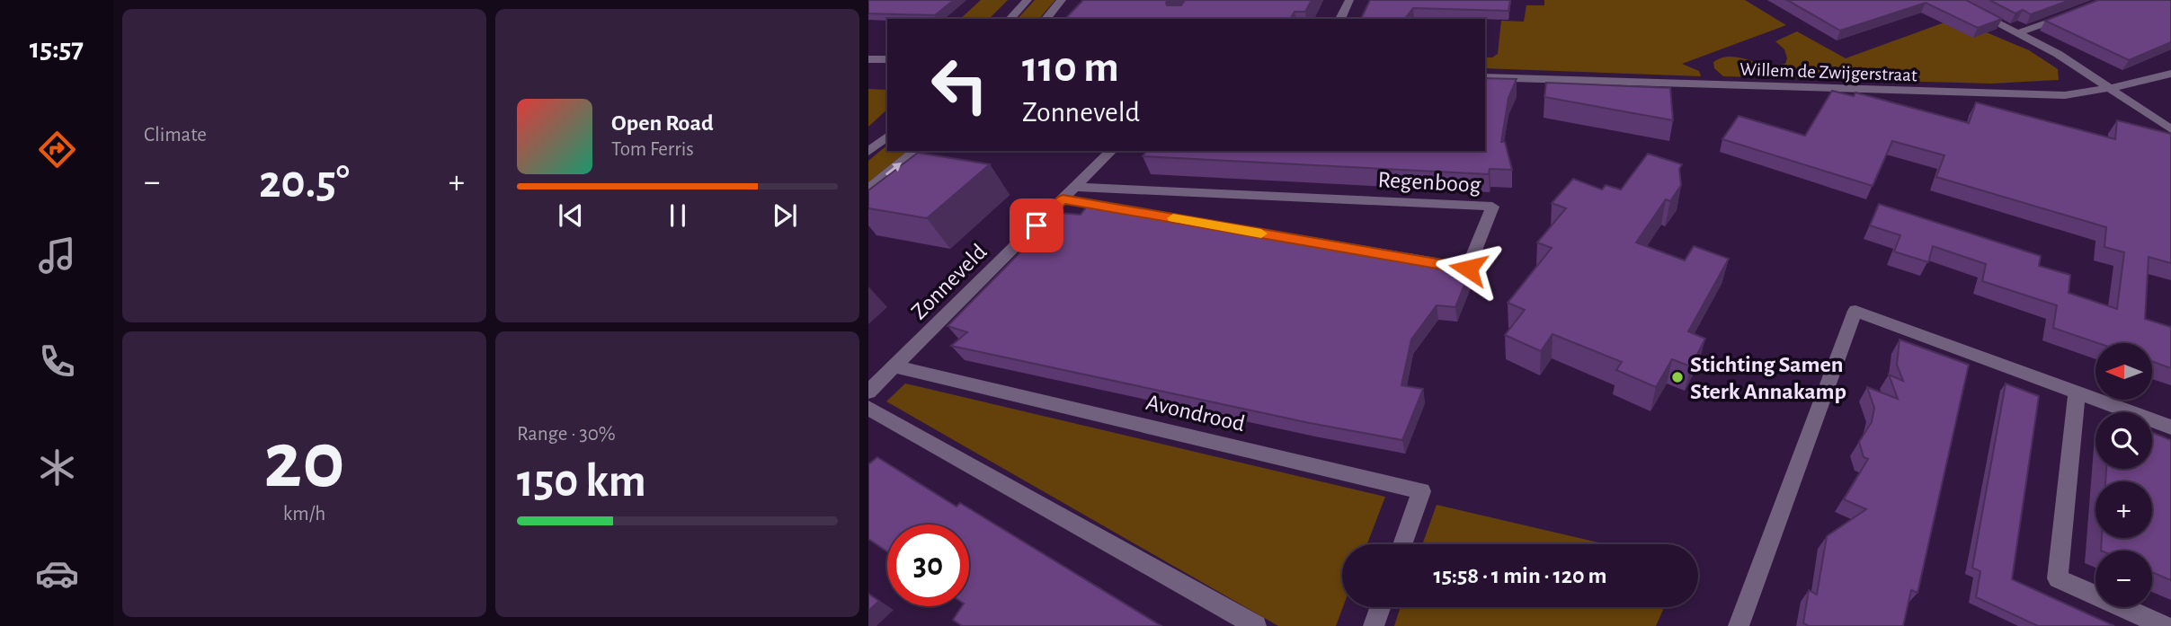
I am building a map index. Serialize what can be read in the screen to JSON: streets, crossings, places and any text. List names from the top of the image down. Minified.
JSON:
{"streets":{"street":["Willem de Zwijgerstraat","Regenboog","Zonneveld","Avondrood"]},"crossings":[["Regenboog","Zonneveld"],["Zonneveld","Avondrood"]],"places":["Stichting Samen Sterk Annakamp"],"north":"left","page":{"tabs":"15:57","tile":["Climate",["20","km/h"],["Range · 30%","150 km"]],"turn":["110 m","Zonneveld"],"song":["Open Road","Tom Ferris"],"heat":["−","20.5°","+"],"map_buttons":["+","−"],"limit":"30","trip":"15:58 · 1 min · 120 m"}}
